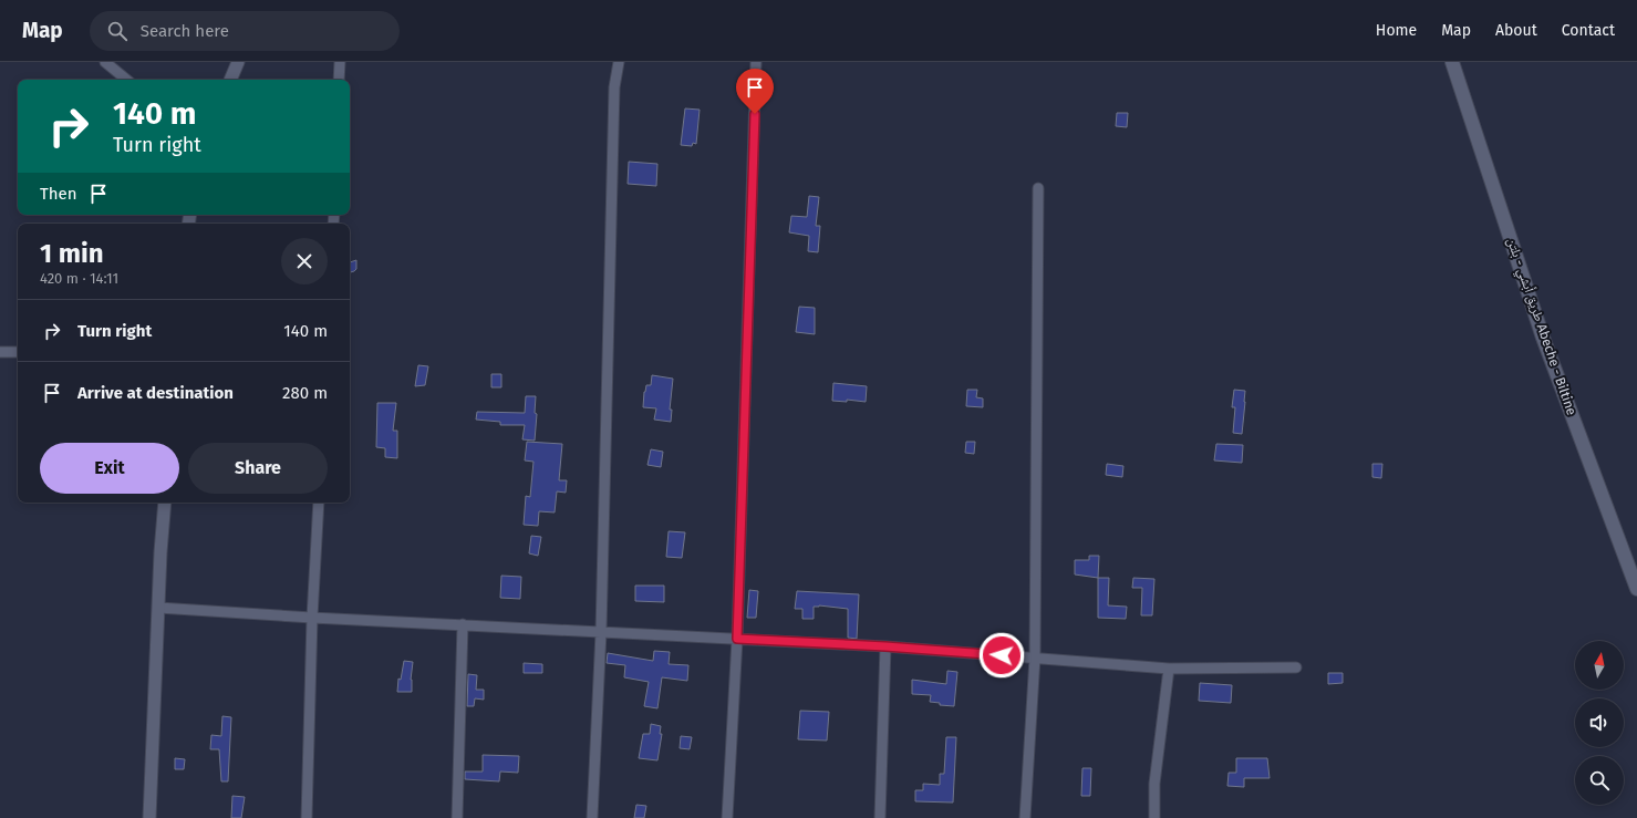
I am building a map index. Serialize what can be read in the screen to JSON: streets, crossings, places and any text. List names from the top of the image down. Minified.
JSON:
{"streets":{"main road":["طريق أبشي - بلتن Abeche - Biltine"]},"north":"top","page":{"header":"Map","search":"Search here","nav":["Home","Map","About","Contact"],"turn":["140 m","Turn right"],"then":"Then","heading":["1 min","420 m · 14:11"],"list":[{"name":"Turn right","value":"140 m"},{"name":"Arrive at destination","value":"280 m"}],"buttons":["Exit","Share"]}}
